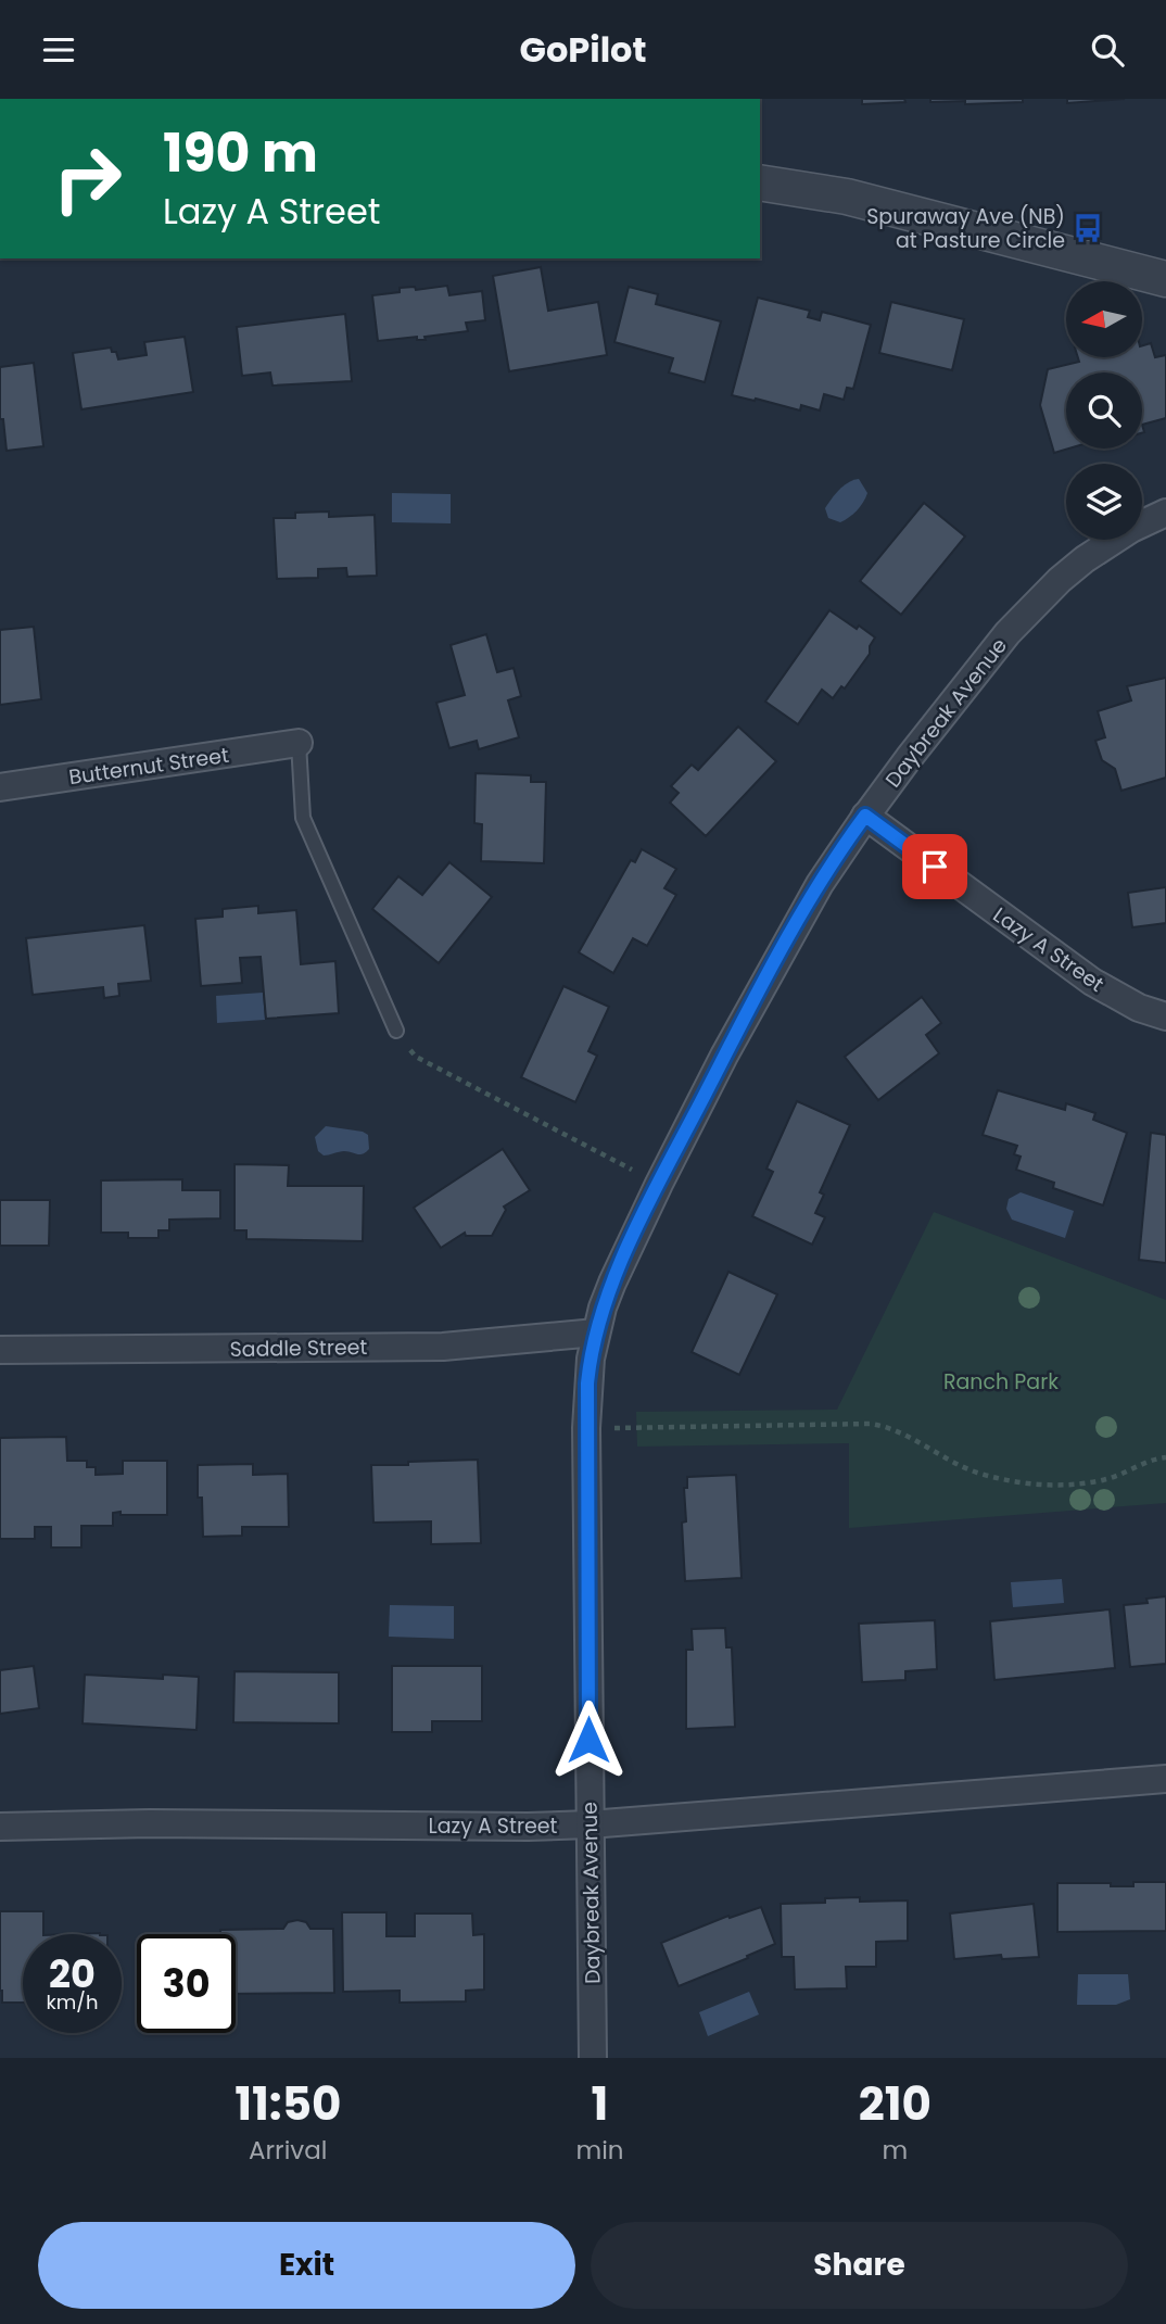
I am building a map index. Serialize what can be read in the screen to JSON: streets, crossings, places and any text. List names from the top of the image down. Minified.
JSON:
{"streets":{"street":["Daybreak Avenue","Butternut Street","Lazy A Street","Saddle Street"]},"crossings":[["Daybreak Avenue","Lazy A Street"],["Daybreak Avenue","Saddle Street"]],"parks":["Ranch Park"],"places":{"bus stop":["Spuraway Ave (NB) at Pasture Circle"]},"north":"left","page":{"header":"GoPilot","turn":["190 m","Lazy A Street"],"speed":"20 km/h","limit":"30","eta":["11:50","Arrival","1","min","210","m"],"buttons":["Exit","Share"]}}
